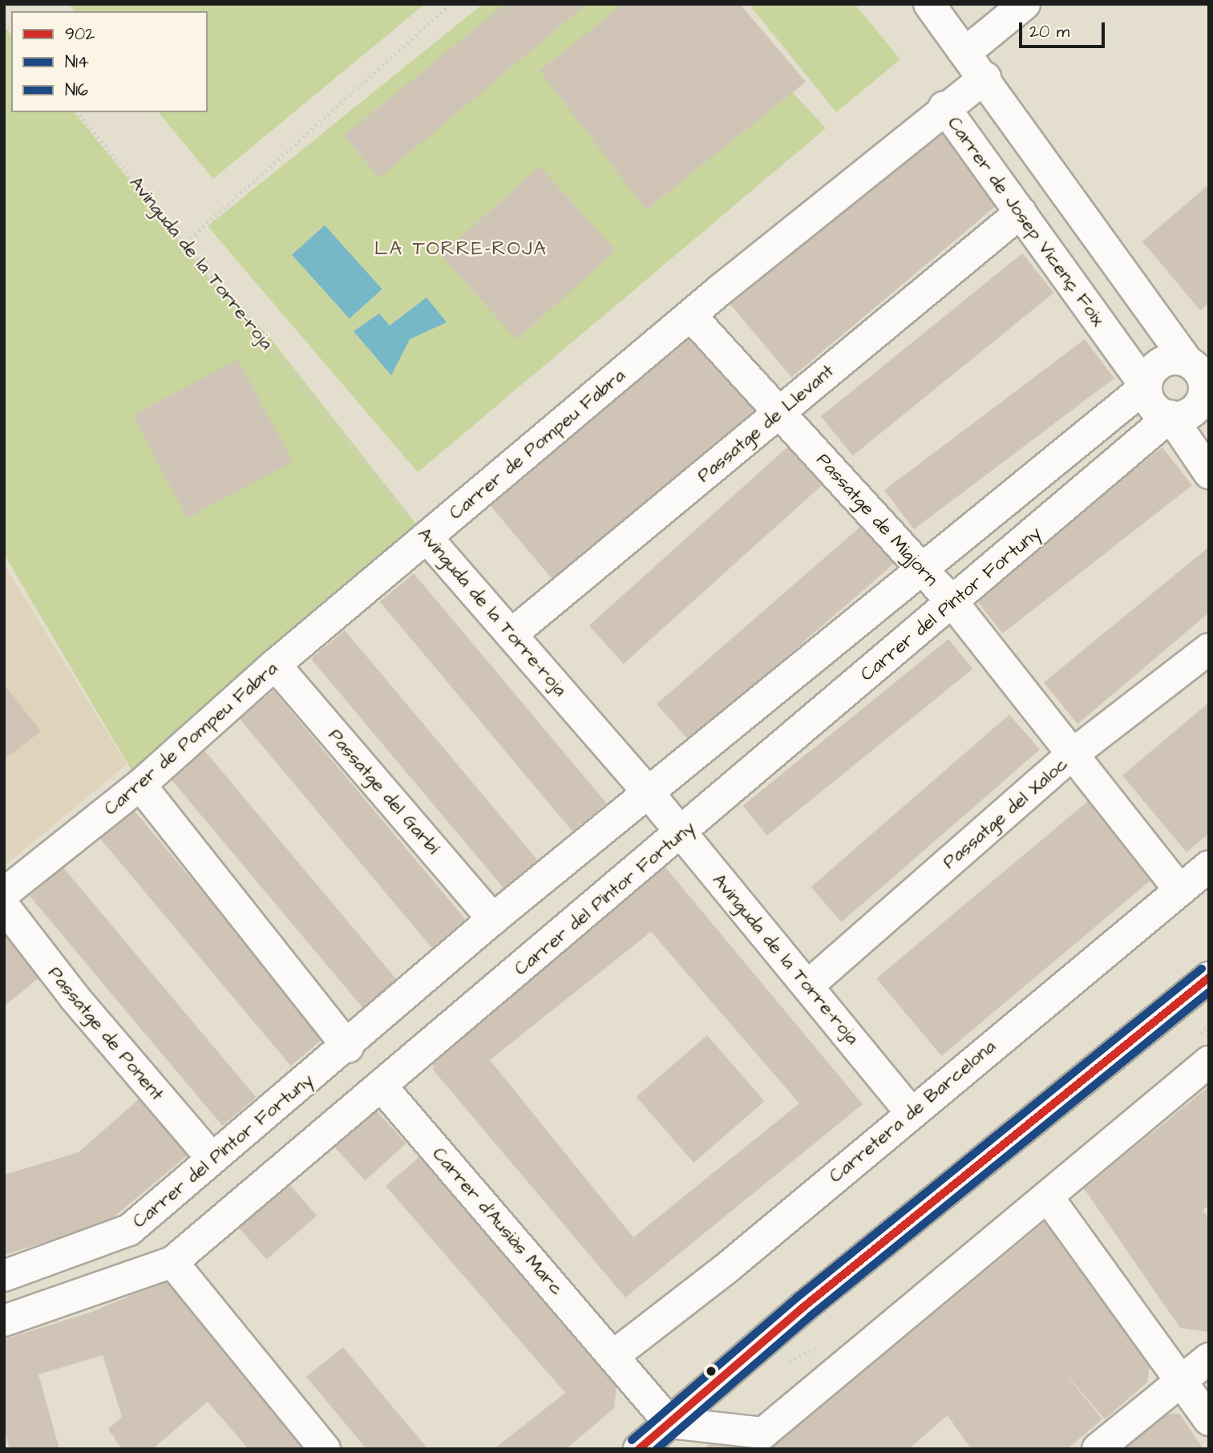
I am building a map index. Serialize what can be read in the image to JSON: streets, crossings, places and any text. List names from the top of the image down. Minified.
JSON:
{"streets":{"street":["Carrer de Josep Vicenç Foix","Avinguda de la Torre-roja","Passatge de Llevant","Carrer de Pompeu Fabra","Passatge de Migjorn","Carrer del Pintor Fortuny","Passatge del Garbí","Passatge del Xaloc","Passatge de Ponent","Carretera de Barcelona","Carrer d'Ausiàs Marc"]},"crossings":[["Carrer de Josep Vicenç Foix","Passatge de Llevant"],["Carrer de Josep Vicenç Foix","Carrer de Pompeu Fabra"],["Carrer de Josep Vicenç Foix","Carrer del Pintor Fortuny"],["Avinguda de la Torre-roja","Passatge de Llevant"],["Avinguda de la Torre-roja","Carrer de Pompeu Fabra"],["Avinguda de la Torre-roja","Carrer del Pintor Fortuny"],["Avinguda de la Torre-roja","Passatge del Xaloc"],["Avinguda de la Torre-roja","Carretera de Barcelona"],["Passatge de Llevant","Passatge de Migjorn"],["Carrer de Pompeu Fabra","Passatge de Migjorn"],["Carrer de Pompeu Fabra","Passatge del Garbí"],["Passatge de Migjorn","Carrer del Pintor Fortuny"],["Passatge de Migjorn","Passatge del Xaloc"],["Passatge de Migjorn","Carretera de Barcelona"],["Carrer del Pintor Fortuny","Passatge del Garbí"],["Carrer del Pintor Fortuny","Passatge de Ponent"],["Carrer del Pintor Fortuny","Carrer d'Ausiàs Marc"],["Carretera de Barcelona","Carrer d'Ausiàs Marc"]],"districts":["LA TORRE-ROJA"],"lines":["transit line N16","transit line 902","transit line N14"],"legend":["902","N14","N16"],"scale_bar":"20 m"}
